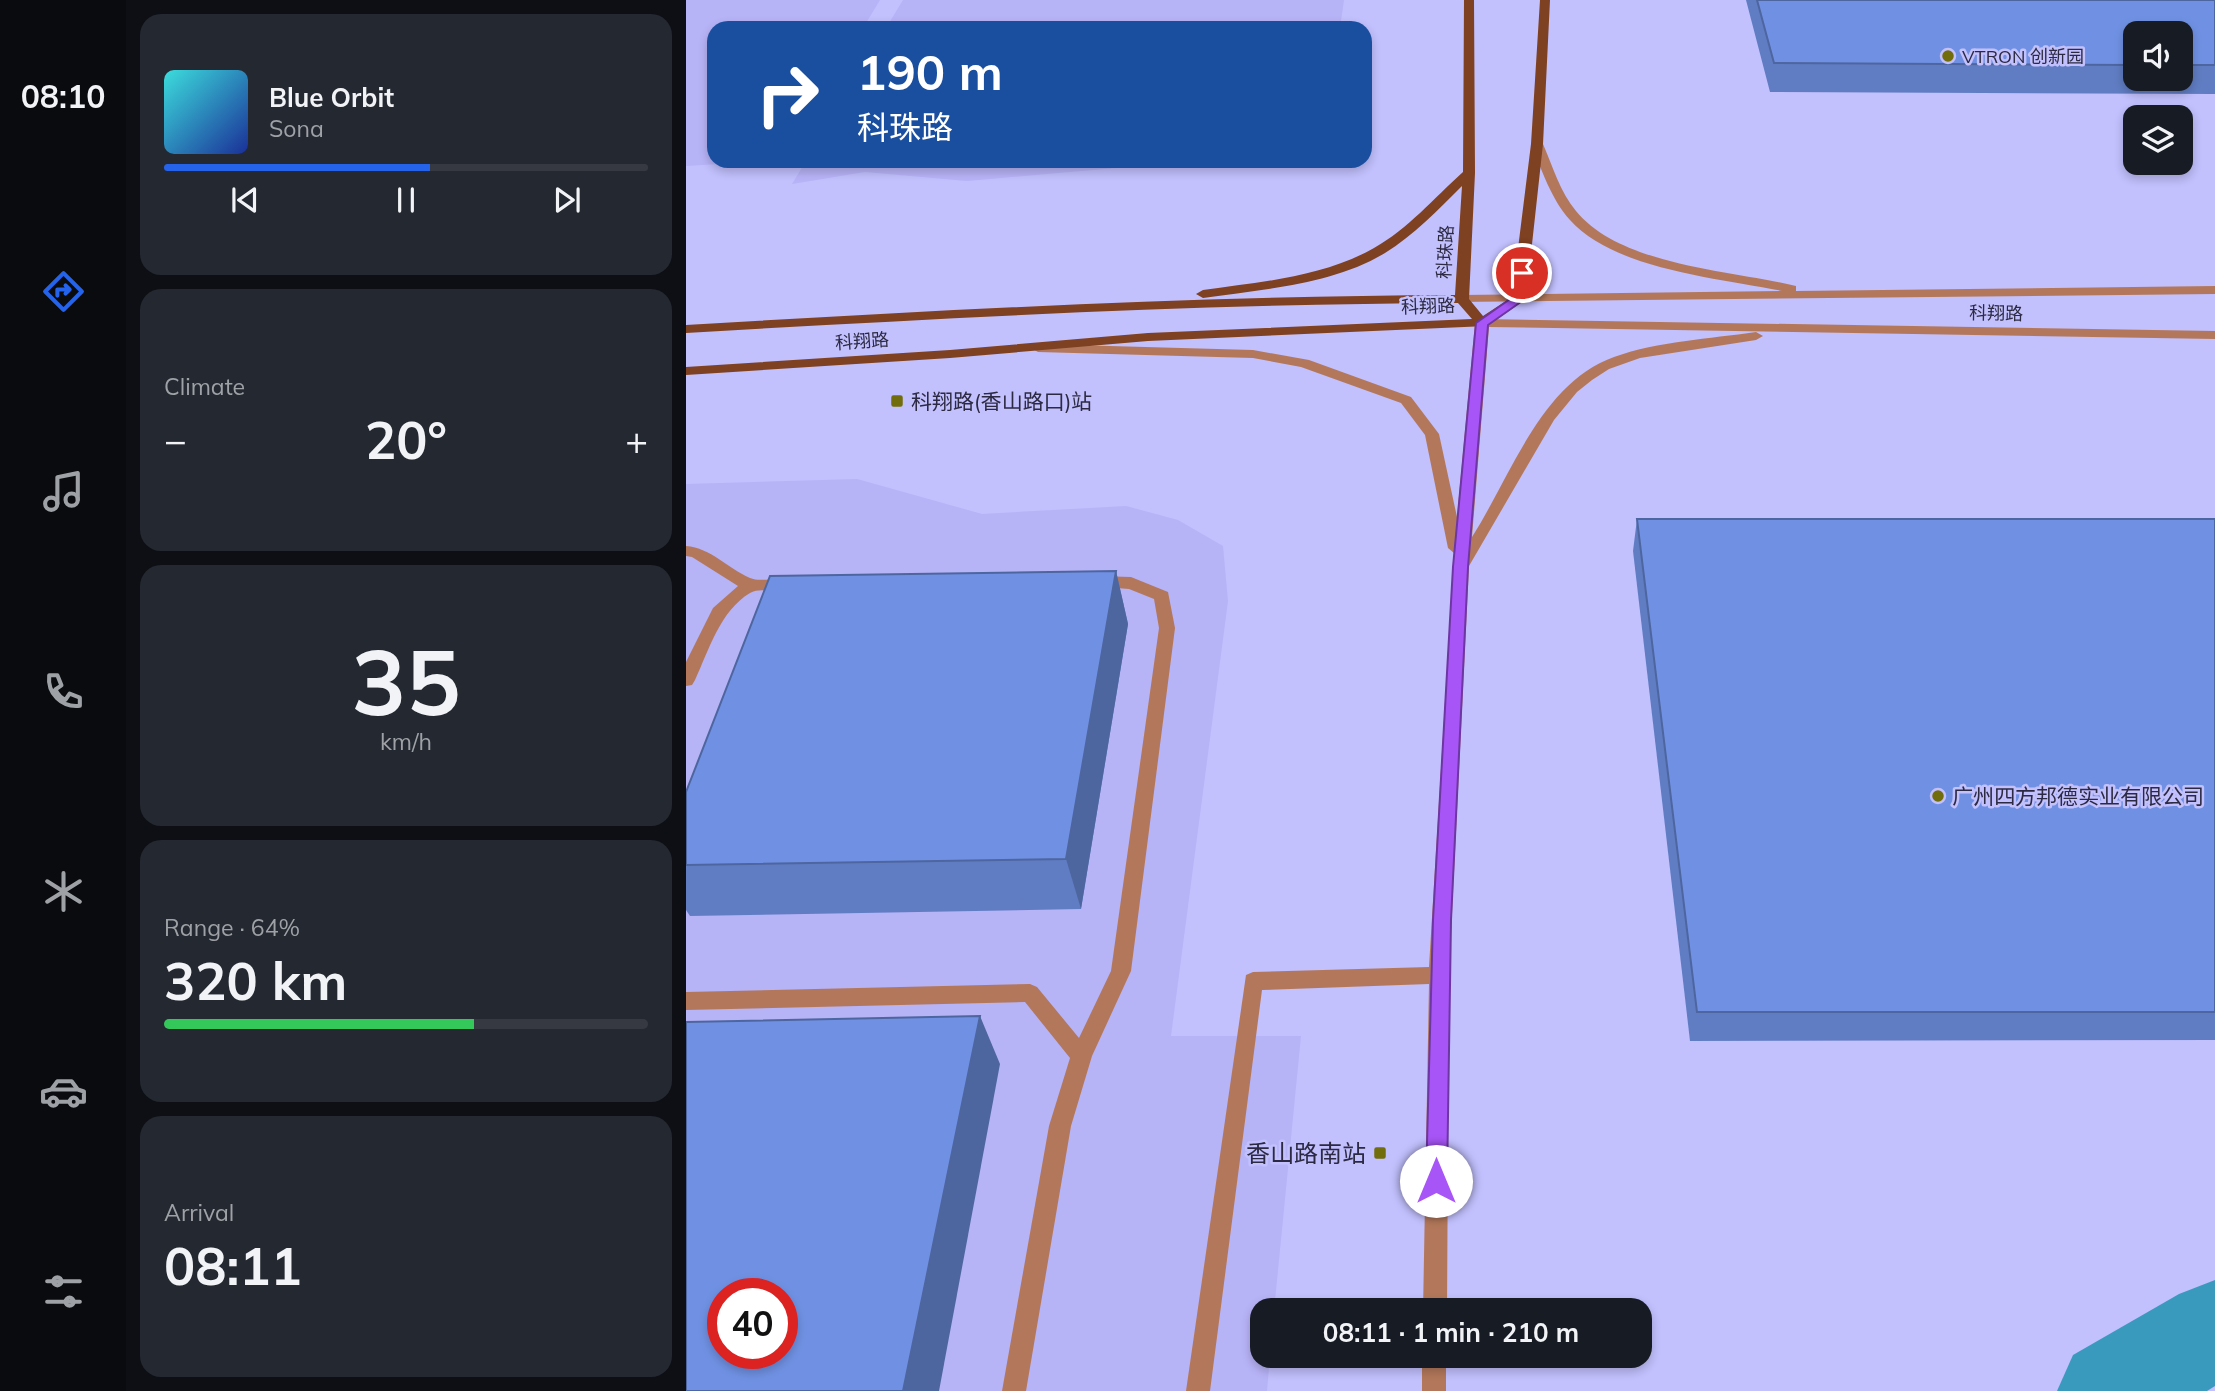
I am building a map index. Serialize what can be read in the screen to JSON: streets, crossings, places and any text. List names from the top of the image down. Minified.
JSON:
{"streets":{"main road":["科珠路","科翔路"]},"crossings":[["科珠路","科翔路"]],"places":{"other":["VTRON 创新园","广州四方邦德实业有限公司"],"transit":["科翔路(香山路口)站","香山路南站"]},"page":{"tabs":"08:10","turn":["190 m","科珠路"],"song":["Blue Orbit","Sona"],"tile":["Climate",["35","km/h"],["Range · 64%","320 km"],["Arrival","08:11"]],"heat":["−","20°","+"],"limit":"40","trip":"08:11 · 1 min · 210 m"}}
